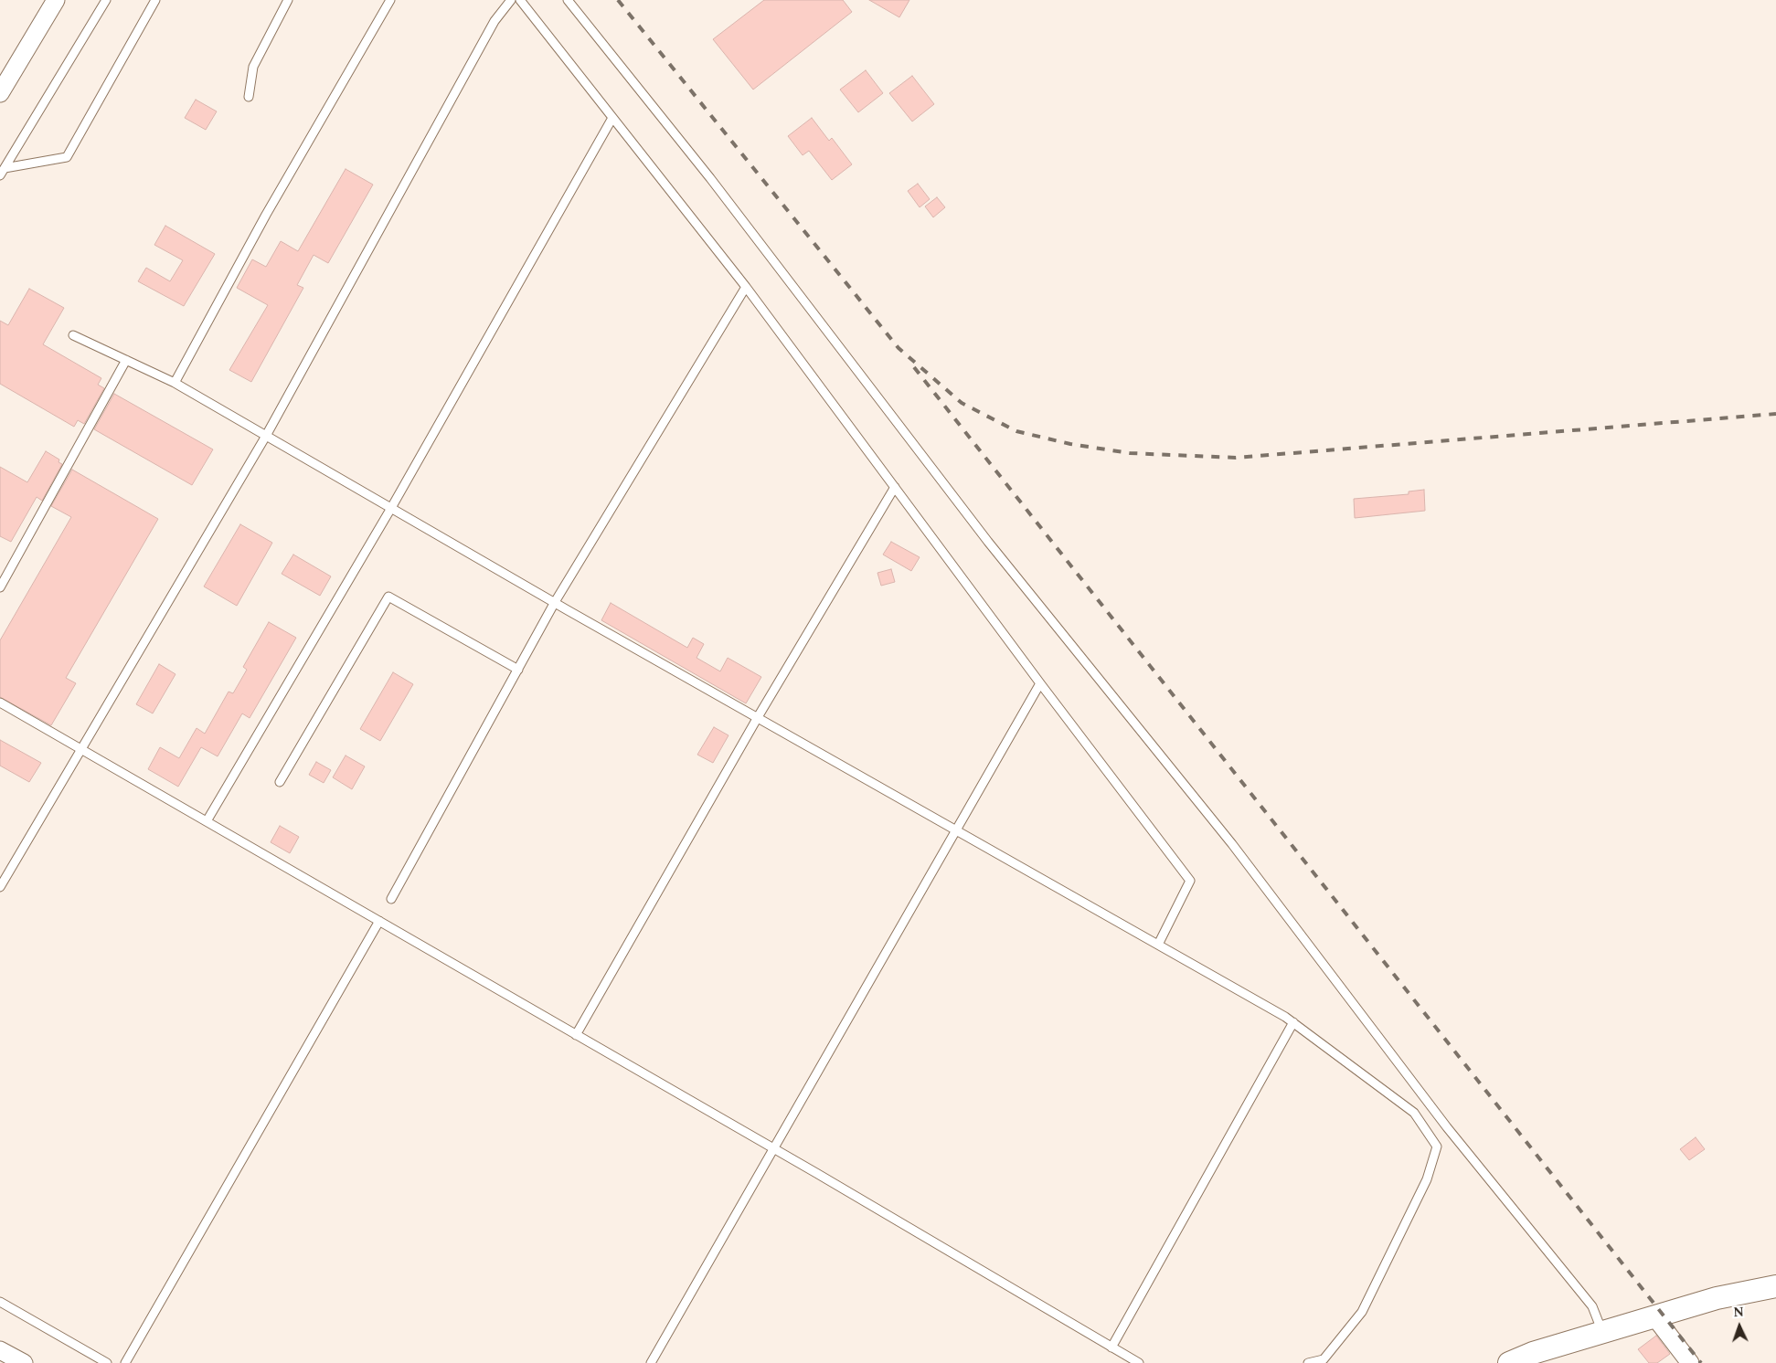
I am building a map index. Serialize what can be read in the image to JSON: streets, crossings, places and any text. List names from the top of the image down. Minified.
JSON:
{"north":"top"}
